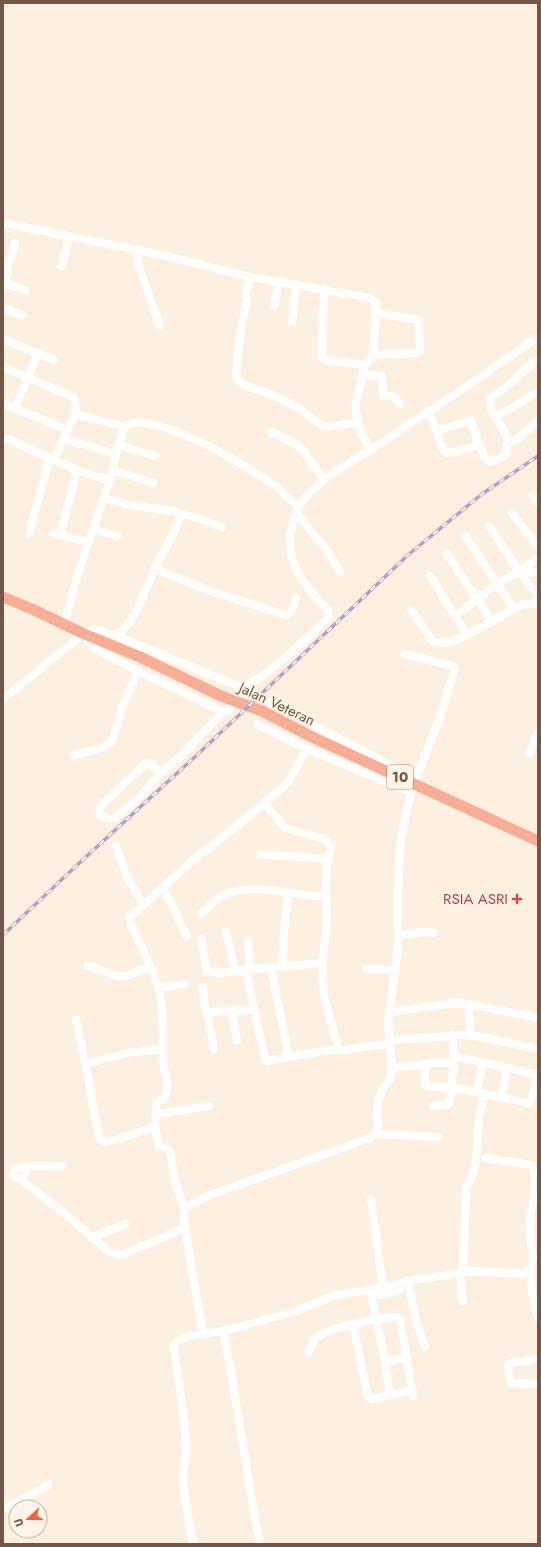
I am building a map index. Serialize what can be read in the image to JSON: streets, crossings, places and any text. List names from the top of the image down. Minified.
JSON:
{"streets":{"highway":["Jalan Veteran","10"]},"places":{"health":["RSIA ASRI"]},"north":"left"}
